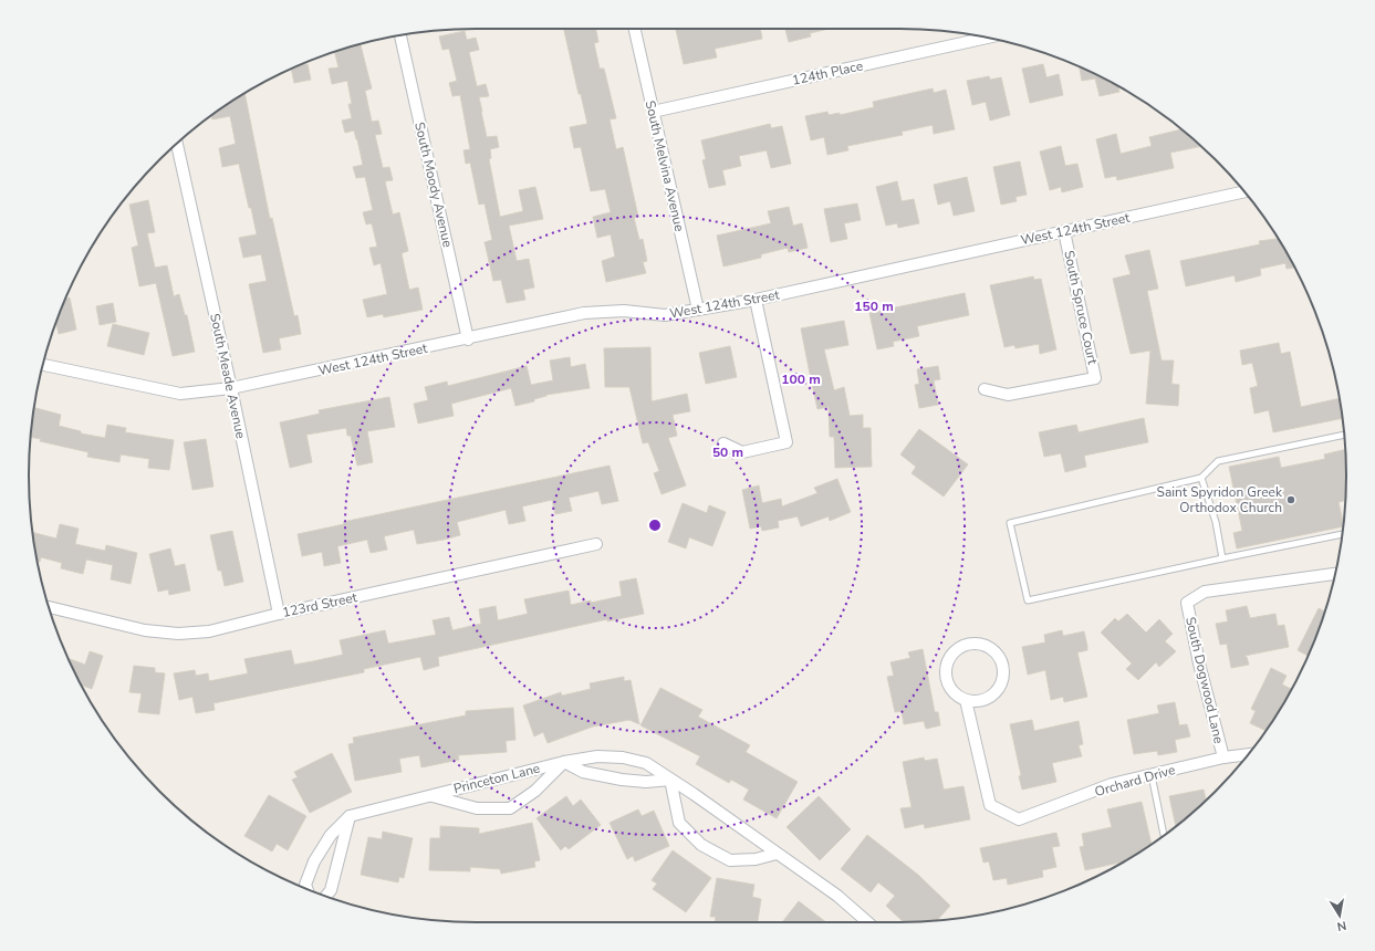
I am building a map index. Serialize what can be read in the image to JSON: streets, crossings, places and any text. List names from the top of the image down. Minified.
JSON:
{"streets":{"street":["124th Place","South Melvina Avenue","South Moody Avenue","West 124th Street","South Spruce Court","South Meade Avenue","123rd Street","South Dogwood Lane","Princeton Lane","Orchard Drive"]},"crossings":[["124th Place","South Melvina Avenue"],["South Melvina Avenue","West 124th Street"],["South Moody Avenue","West 124th Street"],["West 124th Street","South Spruce Court"],["West 124th Street","South Meade Avenue"],["South Meade Avenue","123rd Street"],["South Dogwood Lane","Orchard Drive"]],"places":["Saint Spyridon Greek Orthodox Church"],"north":"bottom","rings":["150 m","100 m","50 m"]}
